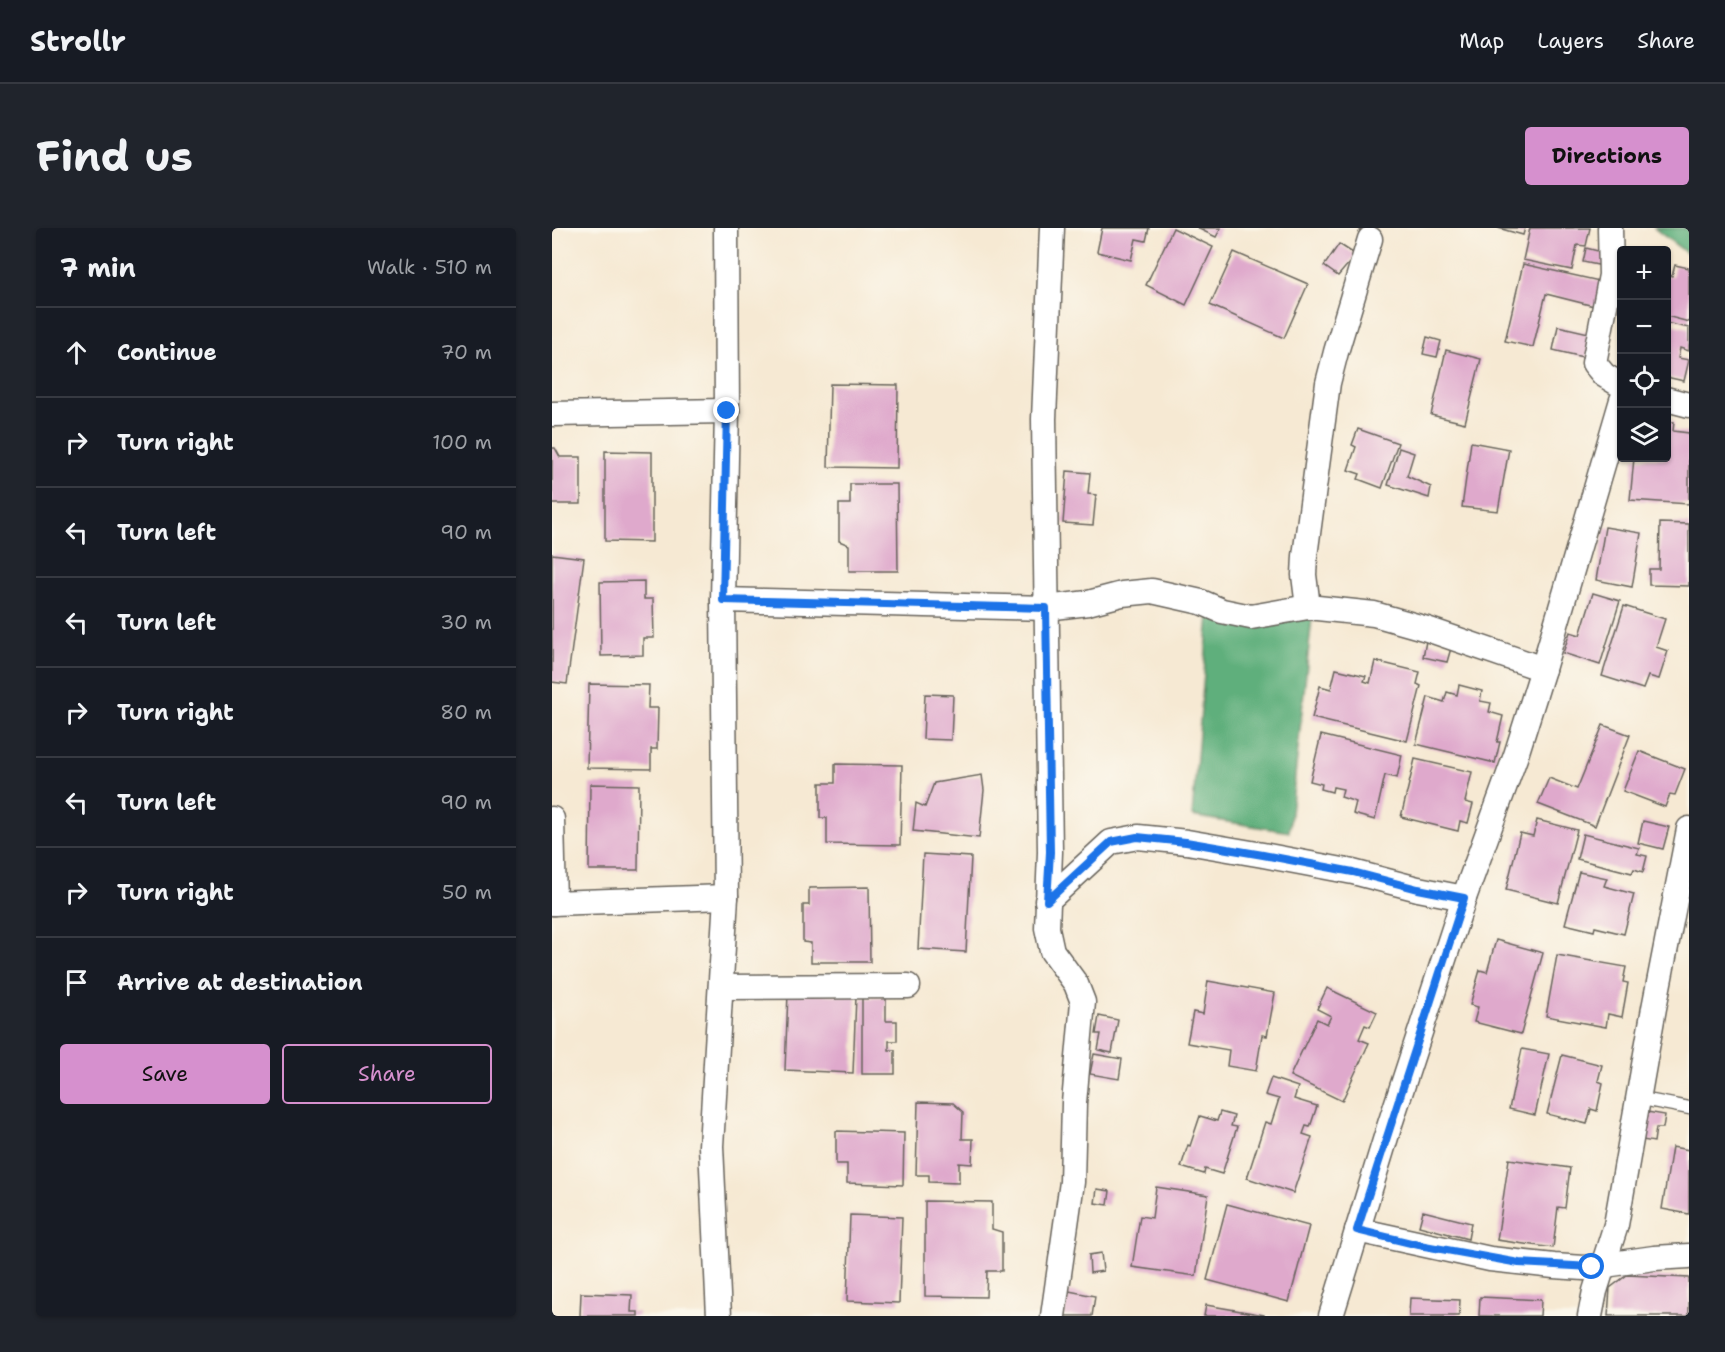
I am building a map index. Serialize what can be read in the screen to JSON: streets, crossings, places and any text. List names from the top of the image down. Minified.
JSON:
{"page":{"header":"Strollr","nav":["Map","Layers","Share"],"buttons":["Directions",["Save","Share"]],"title":"Find us","heading":["7 min","Walk · 510 m"],"map_buttons":["+","−"],"list":[["Continue","70 m"],["Turn right","100 m"],["Turn left","90 m"],["Turn left","30 m"],["Turn right","80 m"],["Turn left","90 m"],["Turn right","50 m"],"Arrive at destination"]}}
